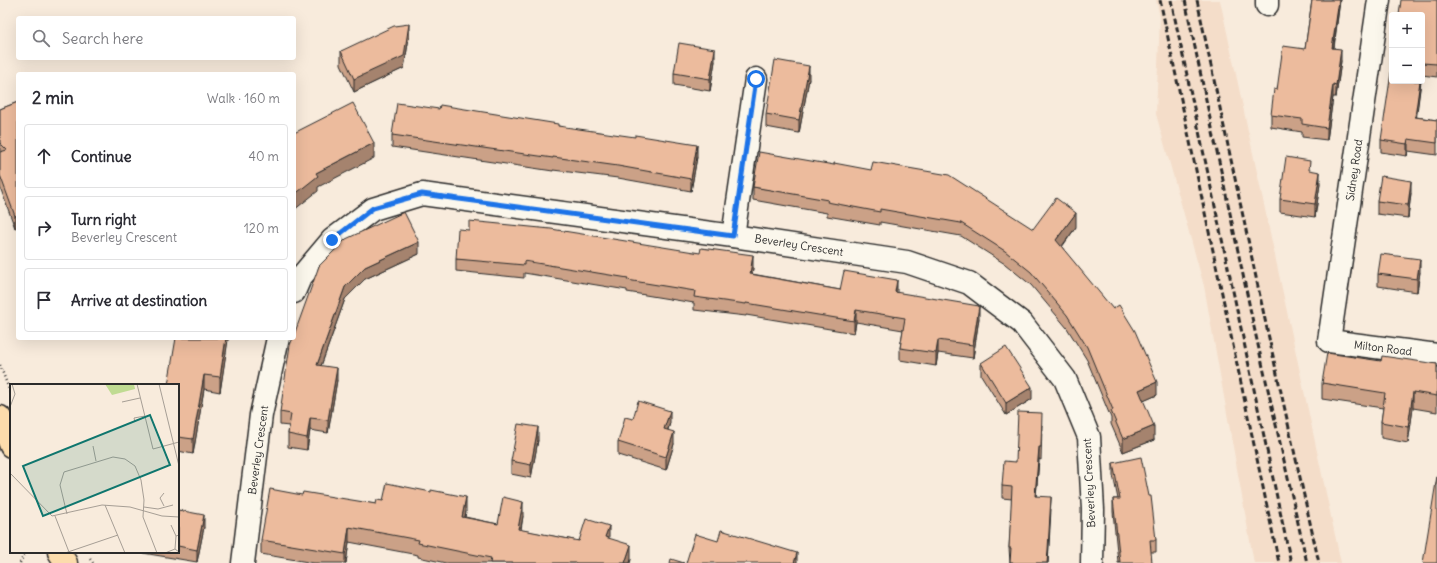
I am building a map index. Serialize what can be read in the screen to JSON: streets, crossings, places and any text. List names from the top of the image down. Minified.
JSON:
{"streets":{"street":["Sidney Road","Beverley Crescent","Milton Road"]},"crossings":[["Sidney Road","Milton Road"]],"page":{"map_buttons":["+","−"],"search":"Search here","heading":["2 min","Walk · 160 m"],"list":[["Continue","40 m"],["Turn right","Beverley Crescent","120 m"],"Arrive at destination"]}}
